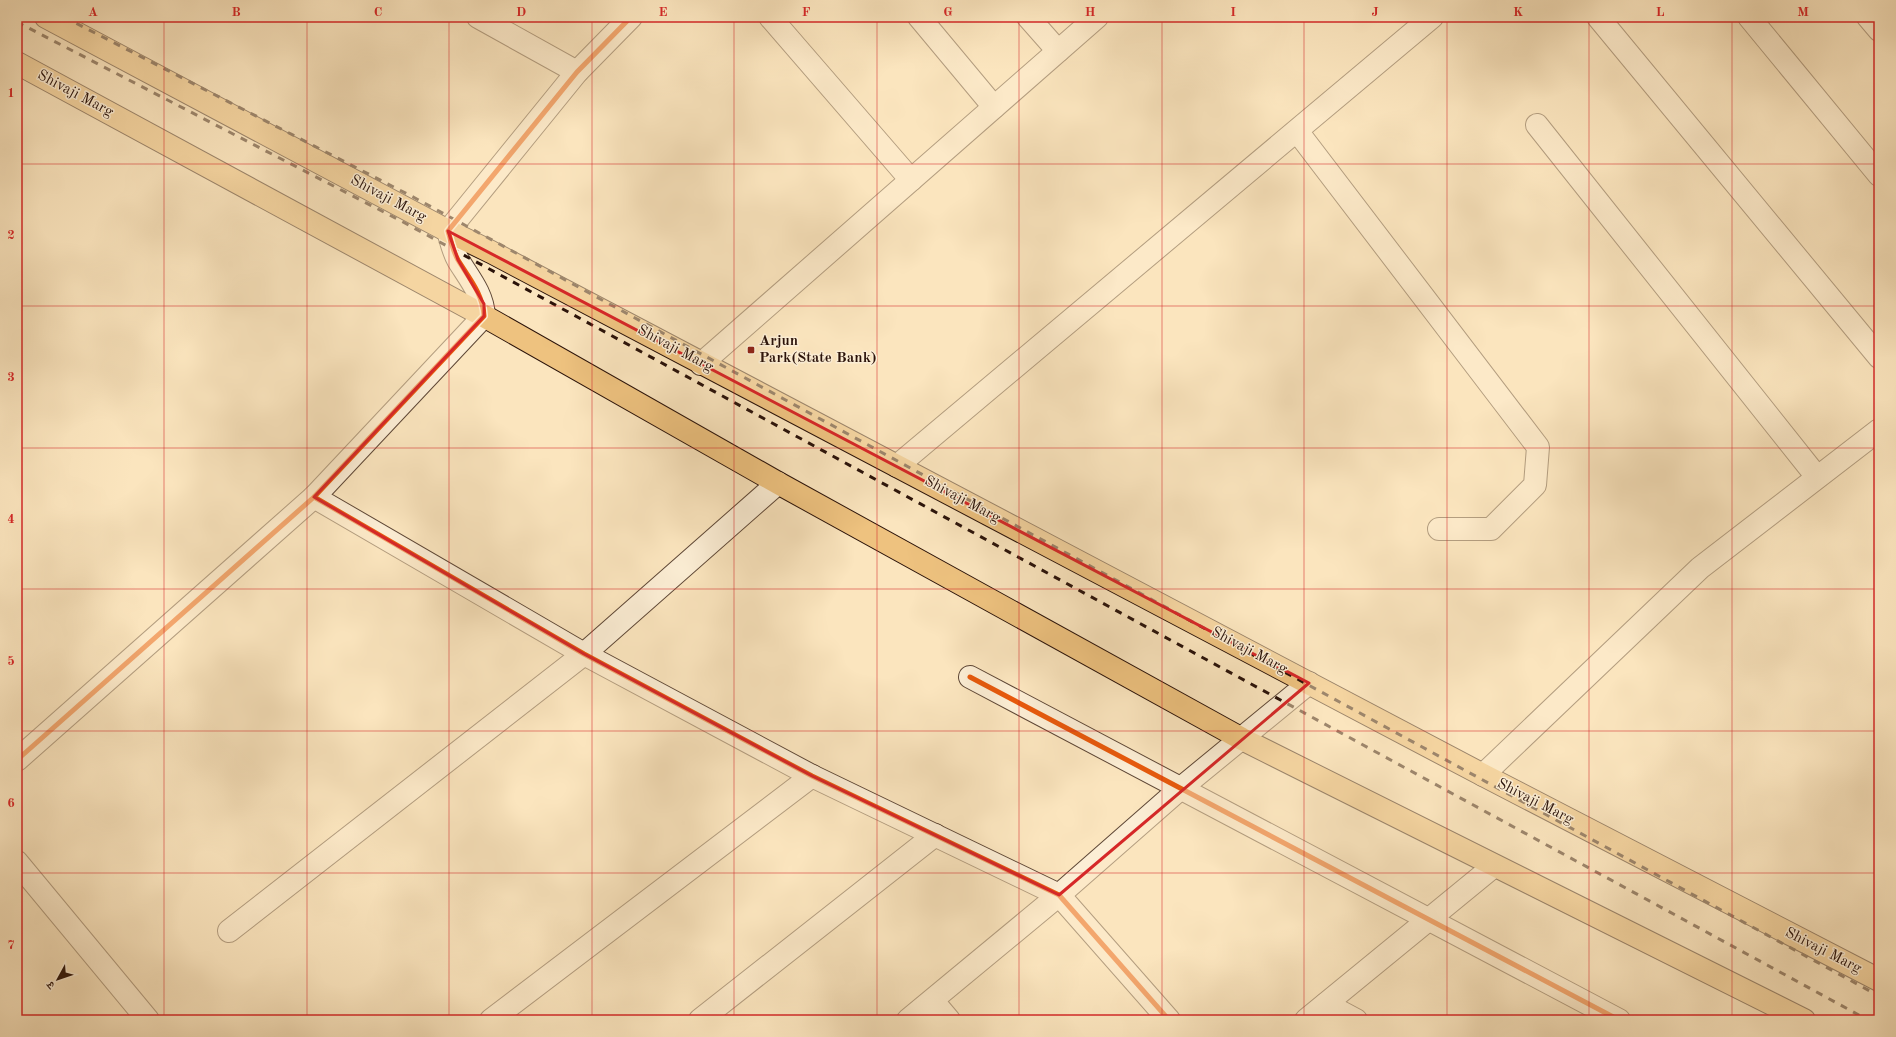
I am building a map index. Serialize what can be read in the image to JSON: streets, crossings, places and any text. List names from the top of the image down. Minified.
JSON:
{"streets":{"main road":["Shivaji Marg"]},"places":{"transit":["Arjun Park(State Bank)"]},"north":"bottom left","grid":{"columns":["A","B","C","D","E","F","G","H","I","J","K","L","M"],"rows":["1","2","3","4","5","6","7"]}}
